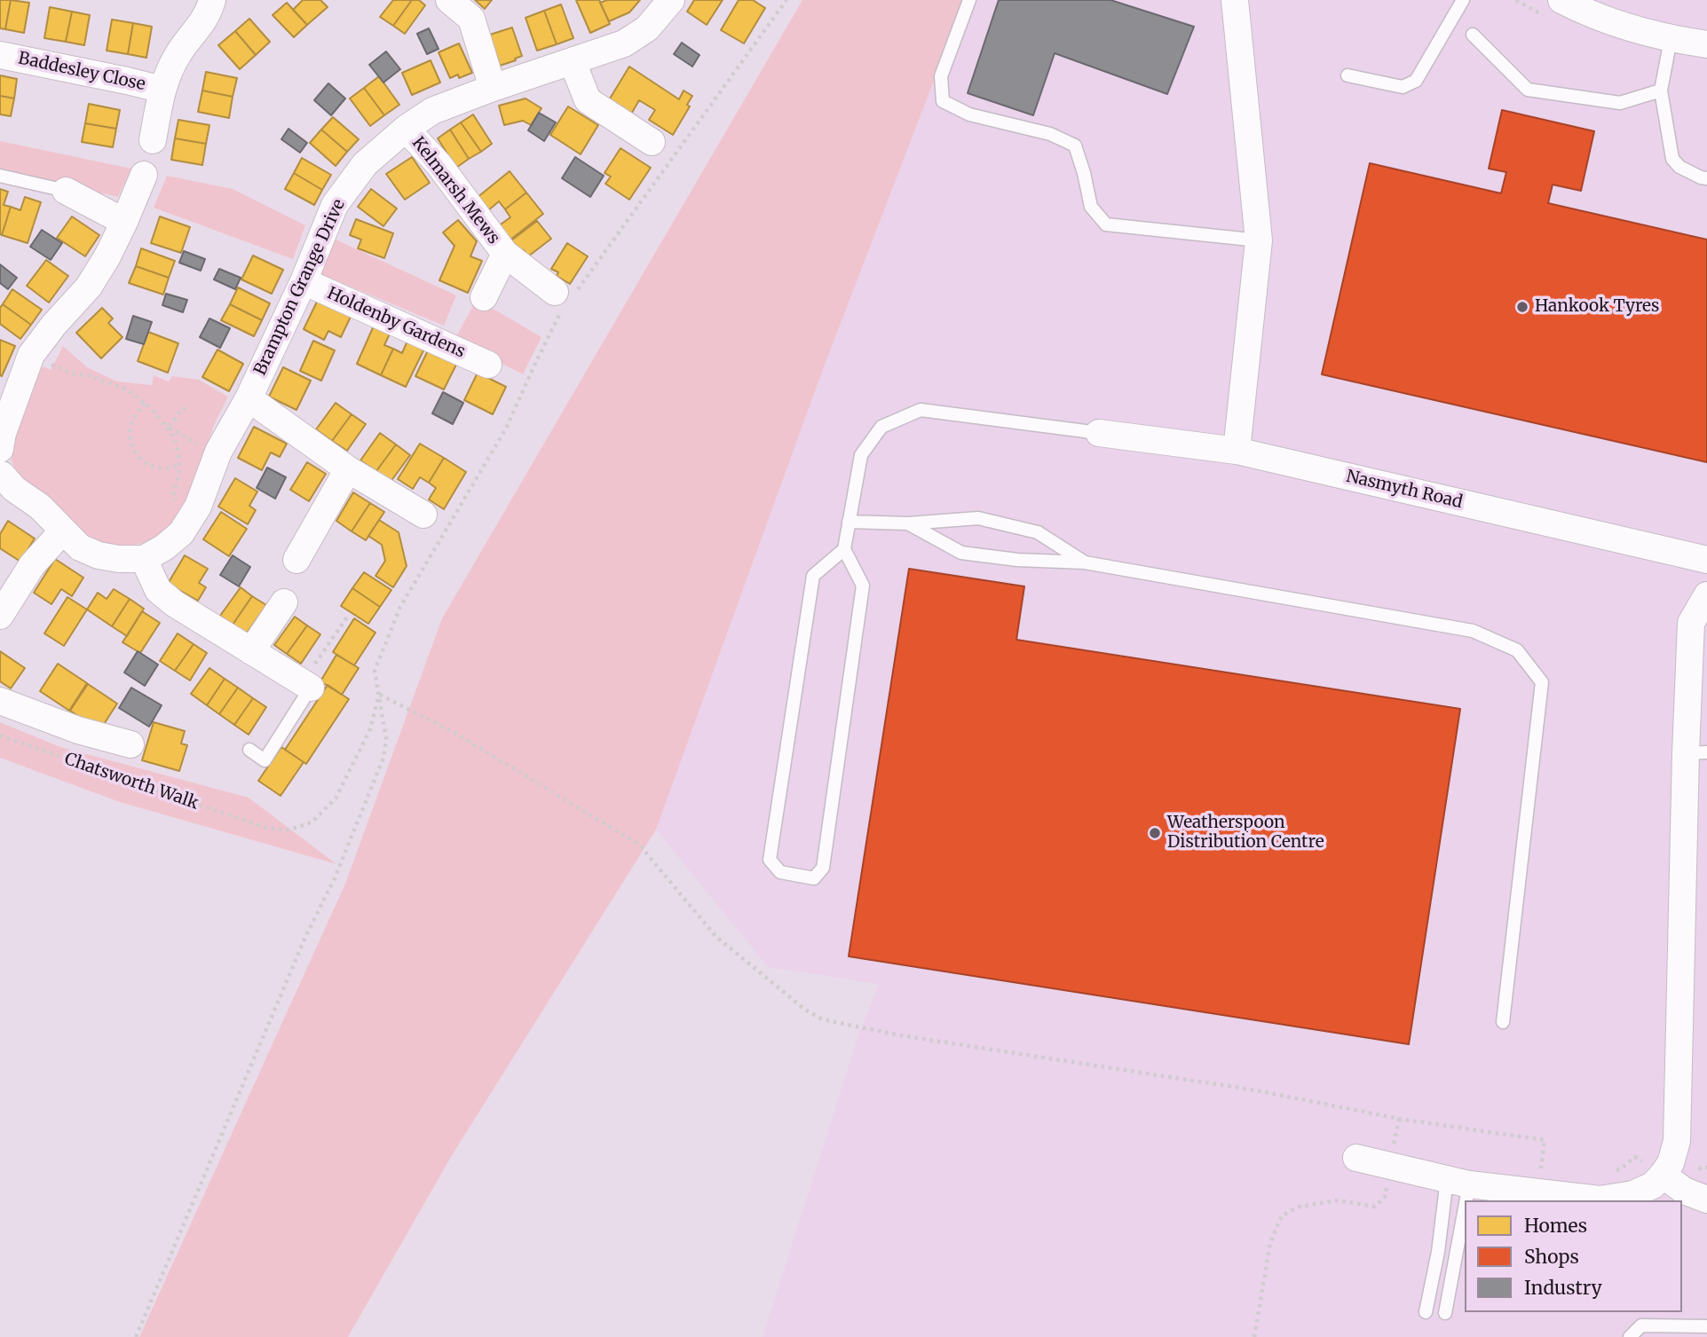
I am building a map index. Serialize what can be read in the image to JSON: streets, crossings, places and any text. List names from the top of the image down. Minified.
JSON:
{"streets":{"street":["Baddesley Close","Kelmarsh Mews","Brampton Grange Drive","Holdenby Gardens","Nasmyth Road"],"path":["Chatsworth Walk"]},"crossings":[["Kelmarsh Mews","Brampton Grange Drive"],["Brampton Grange Drive","Holdenby Gardens"]],"places":["Hankook Tyres","Weatherspoon Distribution Centre"],"legend":["Homes","Shops","Industry"]}
